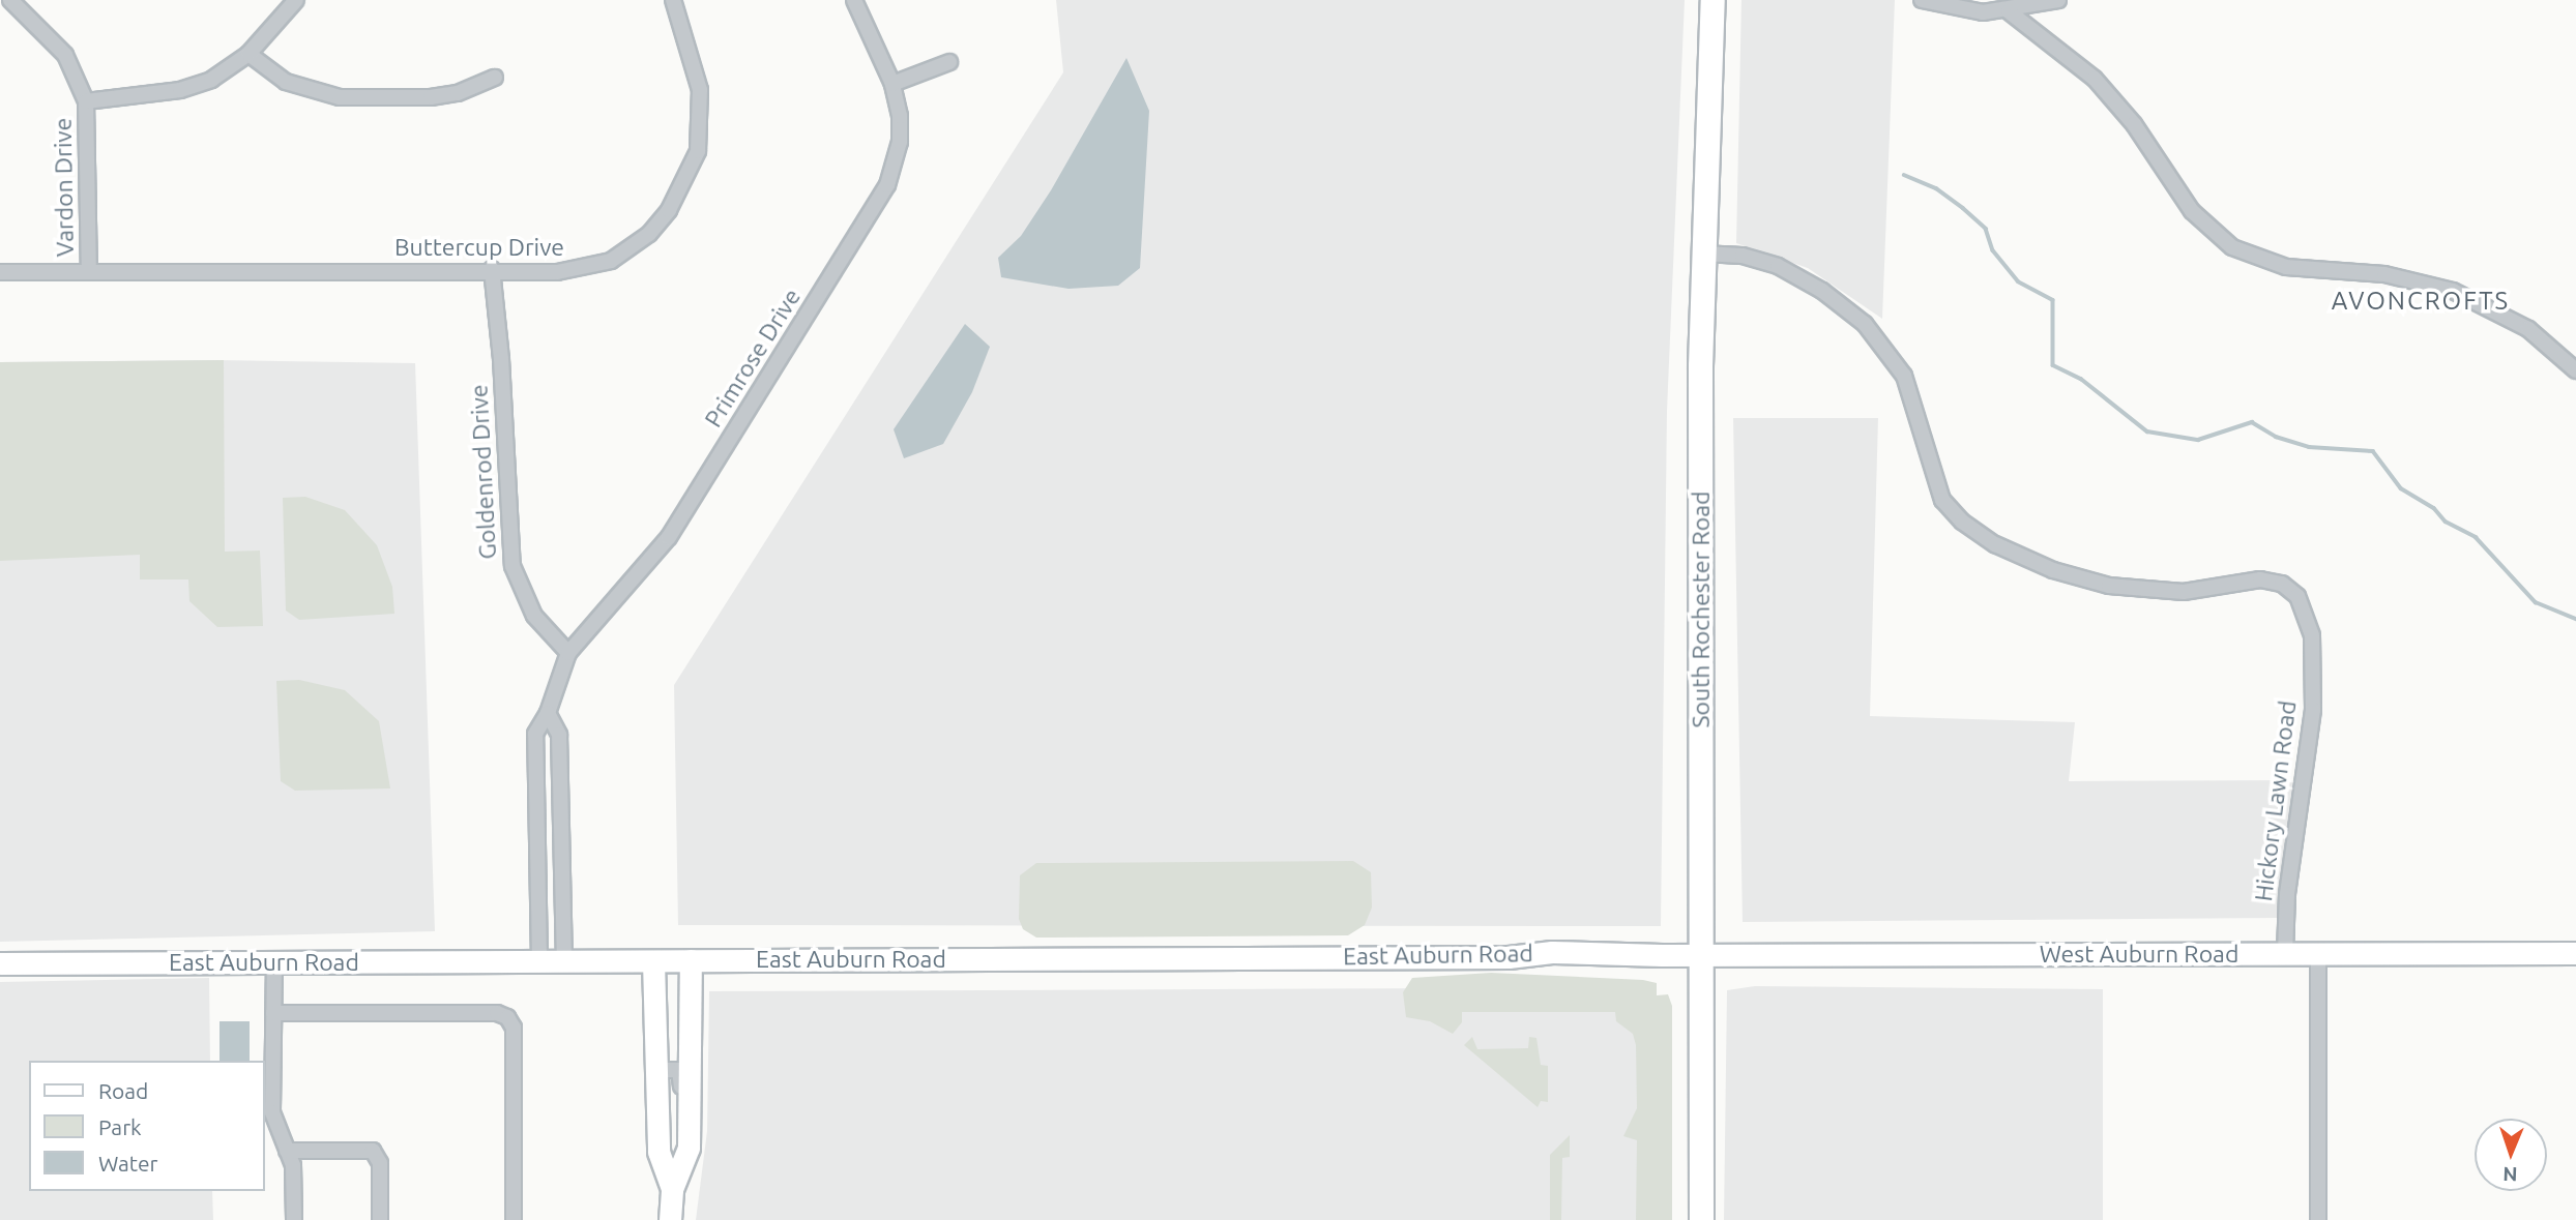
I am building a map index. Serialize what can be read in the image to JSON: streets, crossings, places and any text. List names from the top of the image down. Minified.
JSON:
{"streets":{"main road":["South Rochester Road","West Auburn Road","East Auburn Road"],"street":["Vardon Drive","Buttercup Drive","Primrose Drive","Goldenrod Drive","Hickory Lawn Road"]},"crossings":[["Vardon Drive","Buttercup Drive"],["Buttercup Drive","Goldenrod Drive"],["Primrose Drive","Goldenrod Drive"],["Primrose Drive","East Auburn Road"],["South Rochester Road","Hickory Lawn Road"],["South Rochester Road","West Auburn Road"],["South Rochester Road","East Auburn Road"],["Hickory Lawn Road","West Auburn Road"],["West Auburn Road","East Auburn Road"]],"districts":["AVONCROFTS"],"legend":["Road","Park","Water"],"north":"bottom"}
